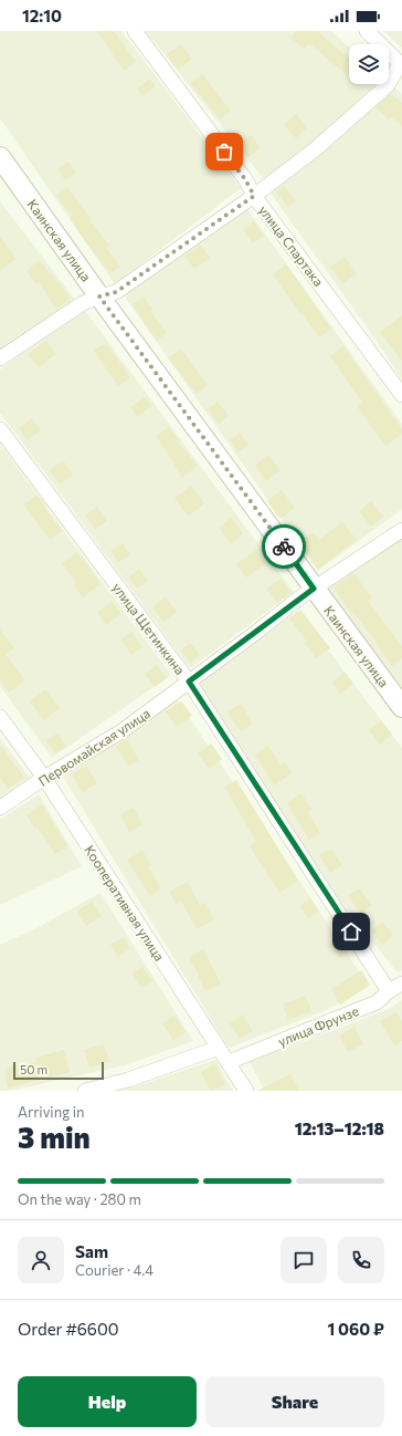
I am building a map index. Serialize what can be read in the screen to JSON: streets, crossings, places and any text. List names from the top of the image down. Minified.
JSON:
{"streets":{"main road":["Каинская улица"],"street":["улица Спартака","улица Щетинкина","Первомайская улица","Кооперативная улица","улица Фрунзе"]},"crossings":[["Каинская улица","Первомайская улица"],["улица Щетинкина","Первомайская улица"],["улица Щетинкина","улица Фрунзе"],["Первомайская улица","Кооперативная улица"],["Кооперативная улица","улица Фрунзе"]],"scale_bar":"50 m","page":{"status":"12:10","scale":"50 m","heading":["3 min","Arriving in","12:13–12:18"],"panel":["Sam","Courier · 4.4","Order #6600","1 060 ₽"],"bar":"On the way · 280 m","buttons":["Help","Share"]}}
